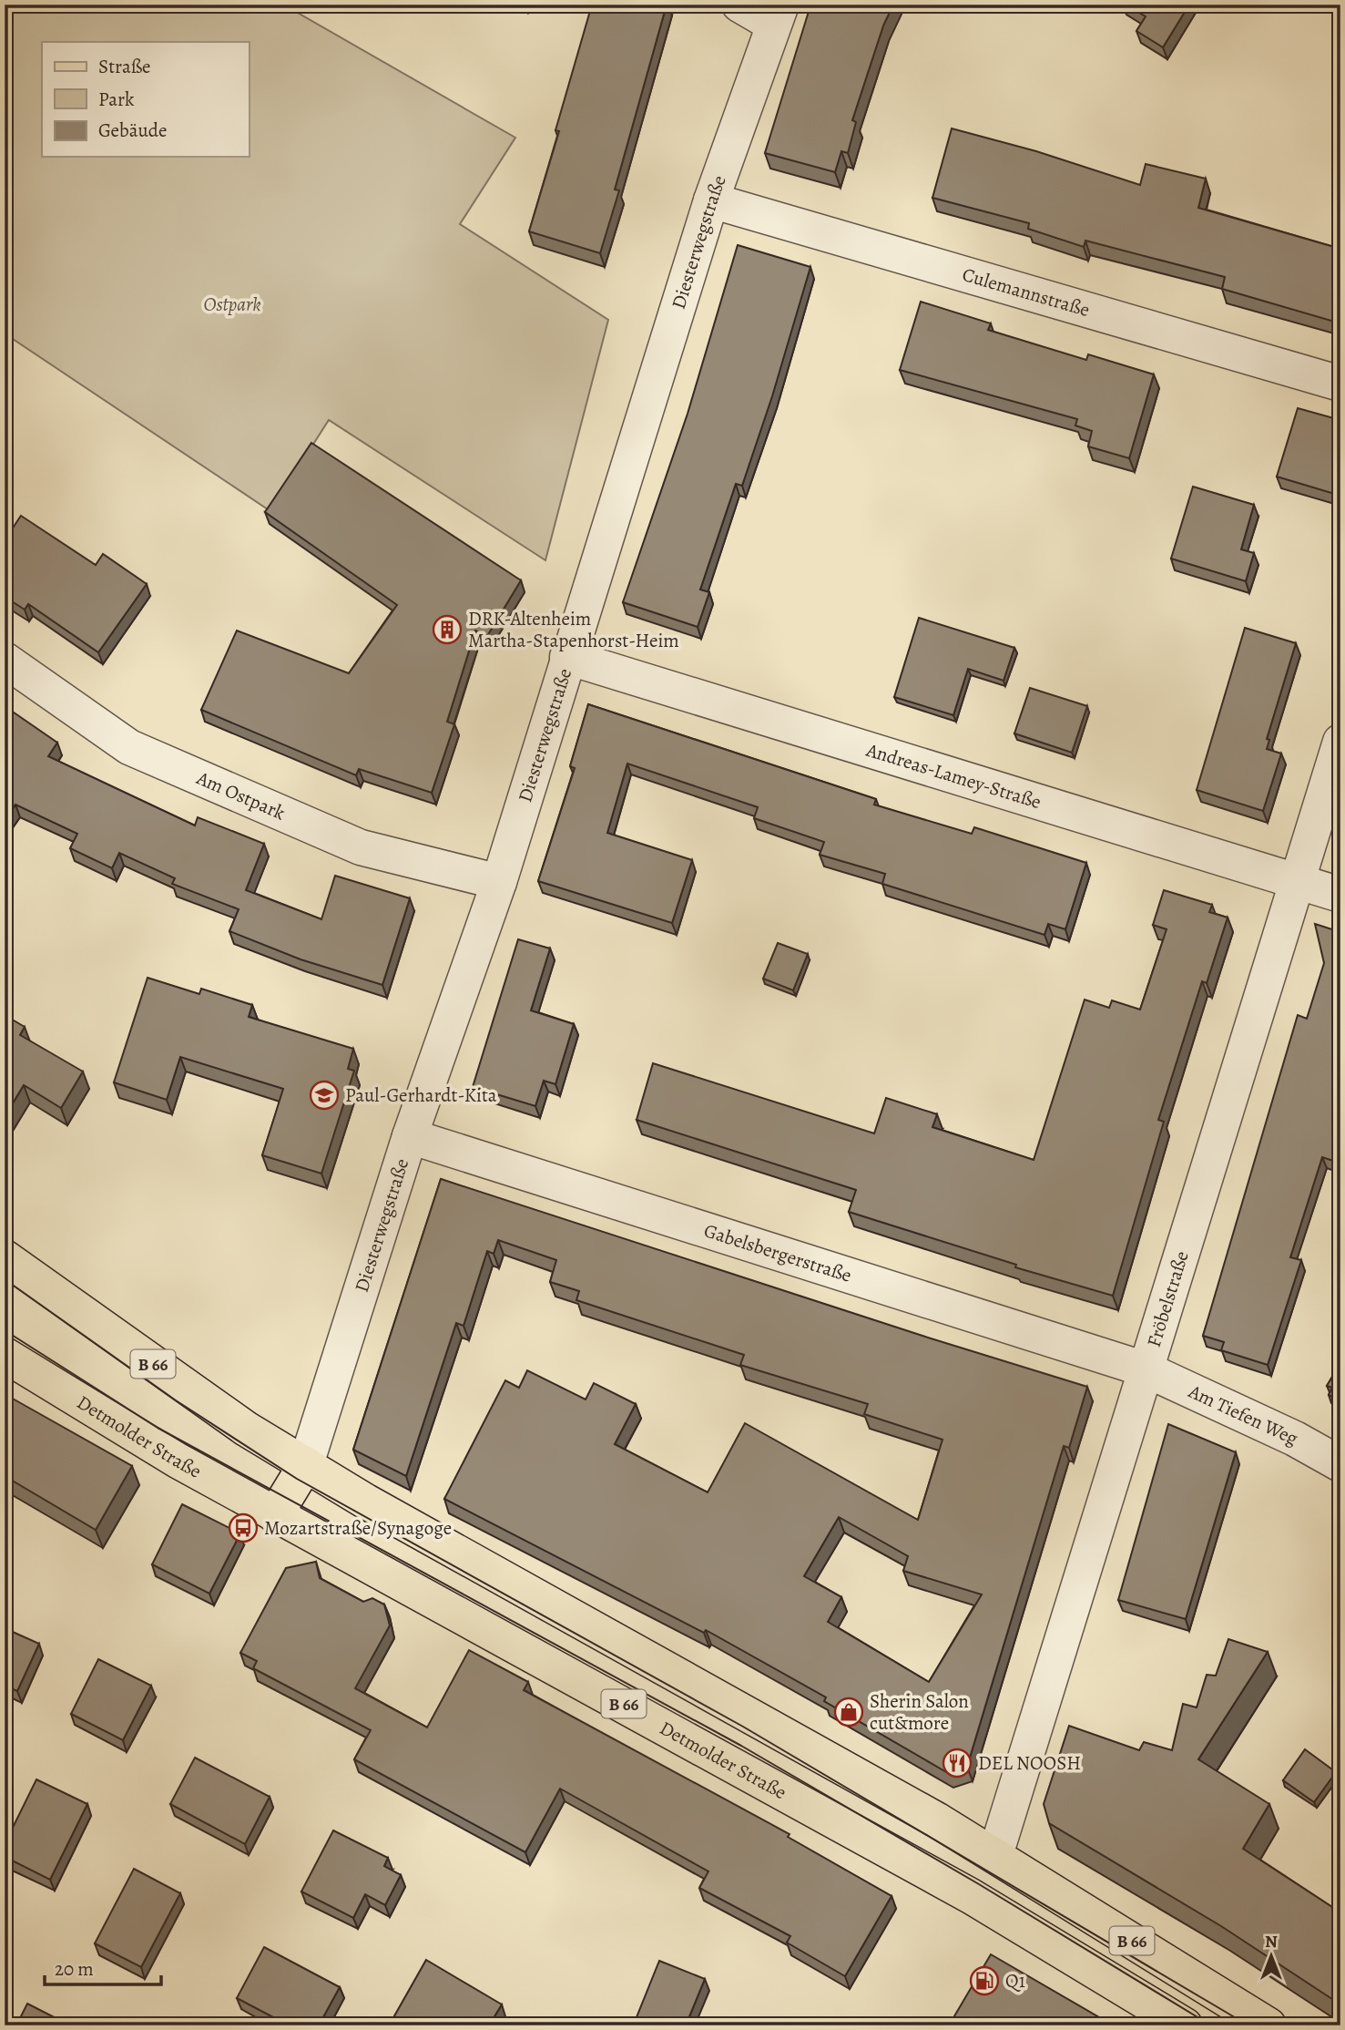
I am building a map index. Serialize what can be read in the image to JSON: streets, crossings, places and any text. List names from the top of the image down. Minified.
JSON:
{"streets":{"main road":["B 66","Detmolder Straße"],"street":["Diesterwegstraße","Culemannstraße","Andreas-Lamey-Straße","Am Ostpark","Gabelsbergerstraße","Fröbelstraße","Am Tiefen Weg"]},"crossings":[["Diesterwegstraße","Culemannstraße"],["Diesterwegstraße","Andreas-Lamey-Straße"],["Diesterwegstraße","Am Ostpark"],["Diesterwegstraße","Gabelsbergerstraße"],["Diesterwegstraße","B 66"],["Andreas-Lamey-Straße","Fröbelstraße"],["Gabelsbergerstraße","Fröbelstraße"],["Gabelsbergerstraße","Am Tiefen Weg"],["Fröbelstraße","B 66"],["Fröbelstraße","Am Tiefen Weg"]],"parks":["Ostpark"],"places":{"building":["DRK-Altenheim Martha-Stapenhorst-Heim"],"school or university":["Paul-Gerhardt-Kita"],"bus stop":["Mozartstraße/Synagoge"],"shop":["Sherin Salon cut&more"],"restaurant":["DEL NOOSH"],"fuel station":["Q1"]},"legend":["Straße","Park","Gebäude"],"scale_bar":"20 m","north":"top"}
